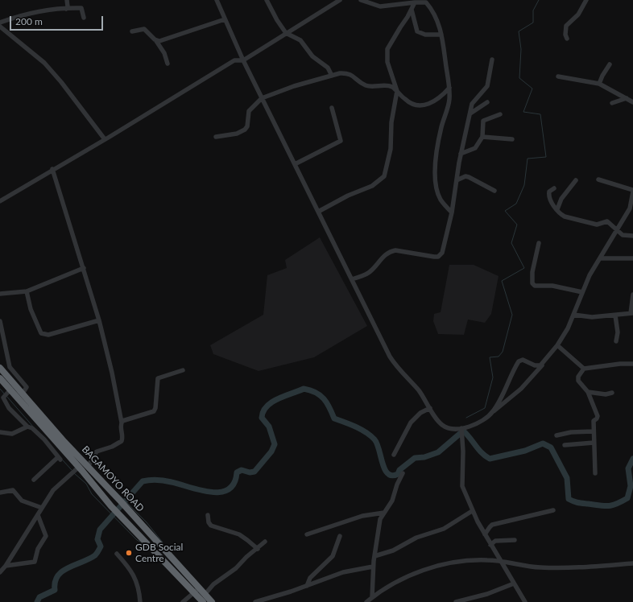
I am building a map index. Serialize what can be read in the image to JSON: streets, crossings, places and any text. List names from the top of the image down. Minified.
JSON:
{"streets":{"highway":["BAGAMOYO ROAD"]},"places":["GDB Social Centre"],"scale_bar":"200 m"}
